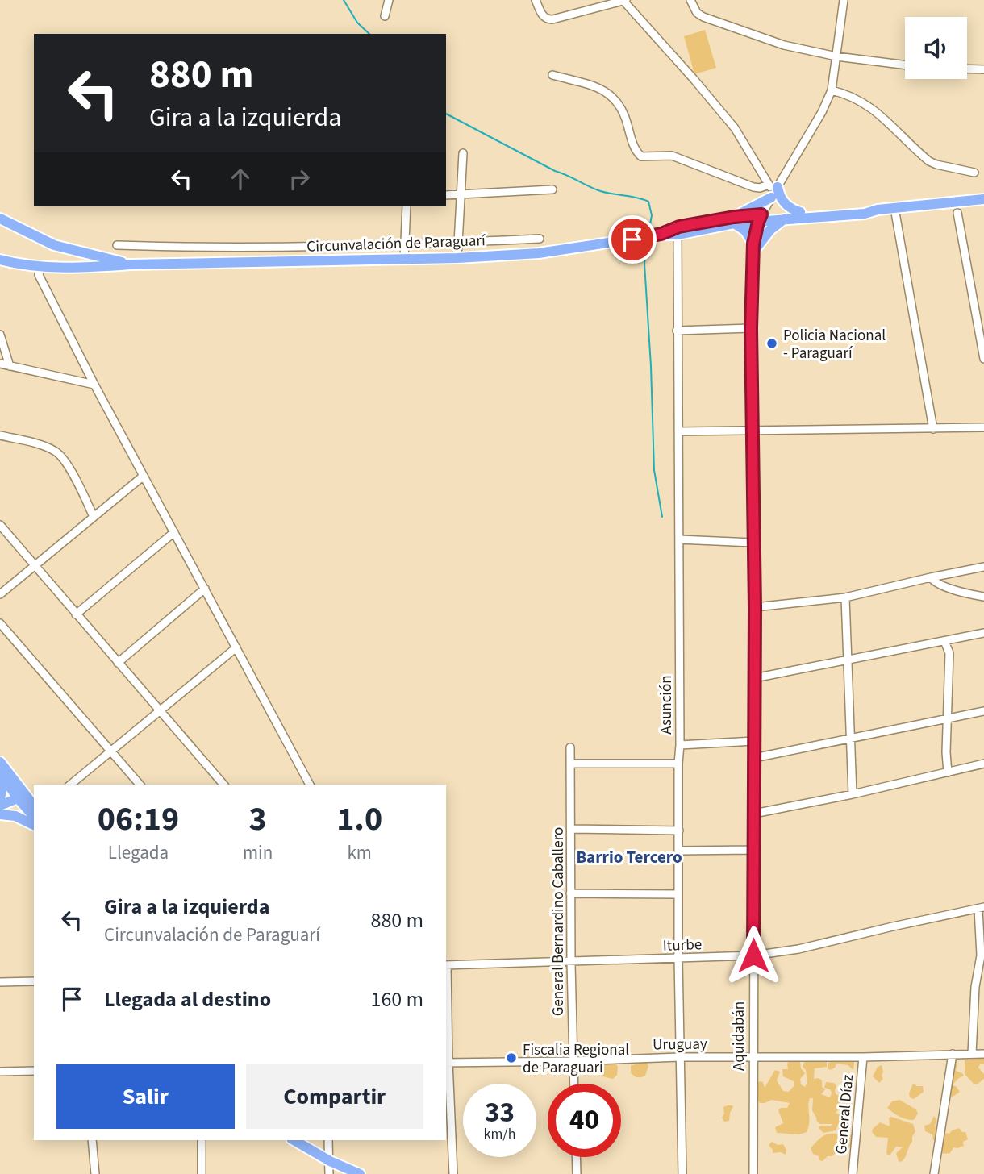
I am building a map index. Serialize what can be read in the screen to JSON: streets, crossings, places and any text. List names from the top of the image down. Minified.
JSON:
{"streets":{"highway":["Circunvalación de Paraguarí"],"street":["Asunción","General Bernardino Caballero","Iturbe","Aquidabán","Uruguay","General Díaz"]},"crossings":[["Circunvalación de Paraguarí","Asunción"],["Circunvalación de Paraguarí","Aquidabán"],["Asunción","Iturbe"],["Asunción","Uruguay"],["General Bernardino Caballero","Iturbe"],["General Bernardino Caballero","Uruguay"],["Iturbe","Aquidabán"],["Aquidabán","Uruguay"],["Uruguay","General Díaz"]],"districts":["Barrio Tercero"],"places":["Policia Nacional - Paraguarí","Fiscalia Regional de Paraguari"],"page":{"turn":["880 m","Gira a la izquierda"],"eta":["06:19","Llegada","3","min","1.0","km"],"list":[{"name":"Gira a la izquierda","note":"Circunvalación de Paraguarí","value":"880 m"},{"name":"Llegada al destino","value":"160 m"}],"buttons":["Salir","Compartir"],"speed":"33 km/h","limit":"40"}}
